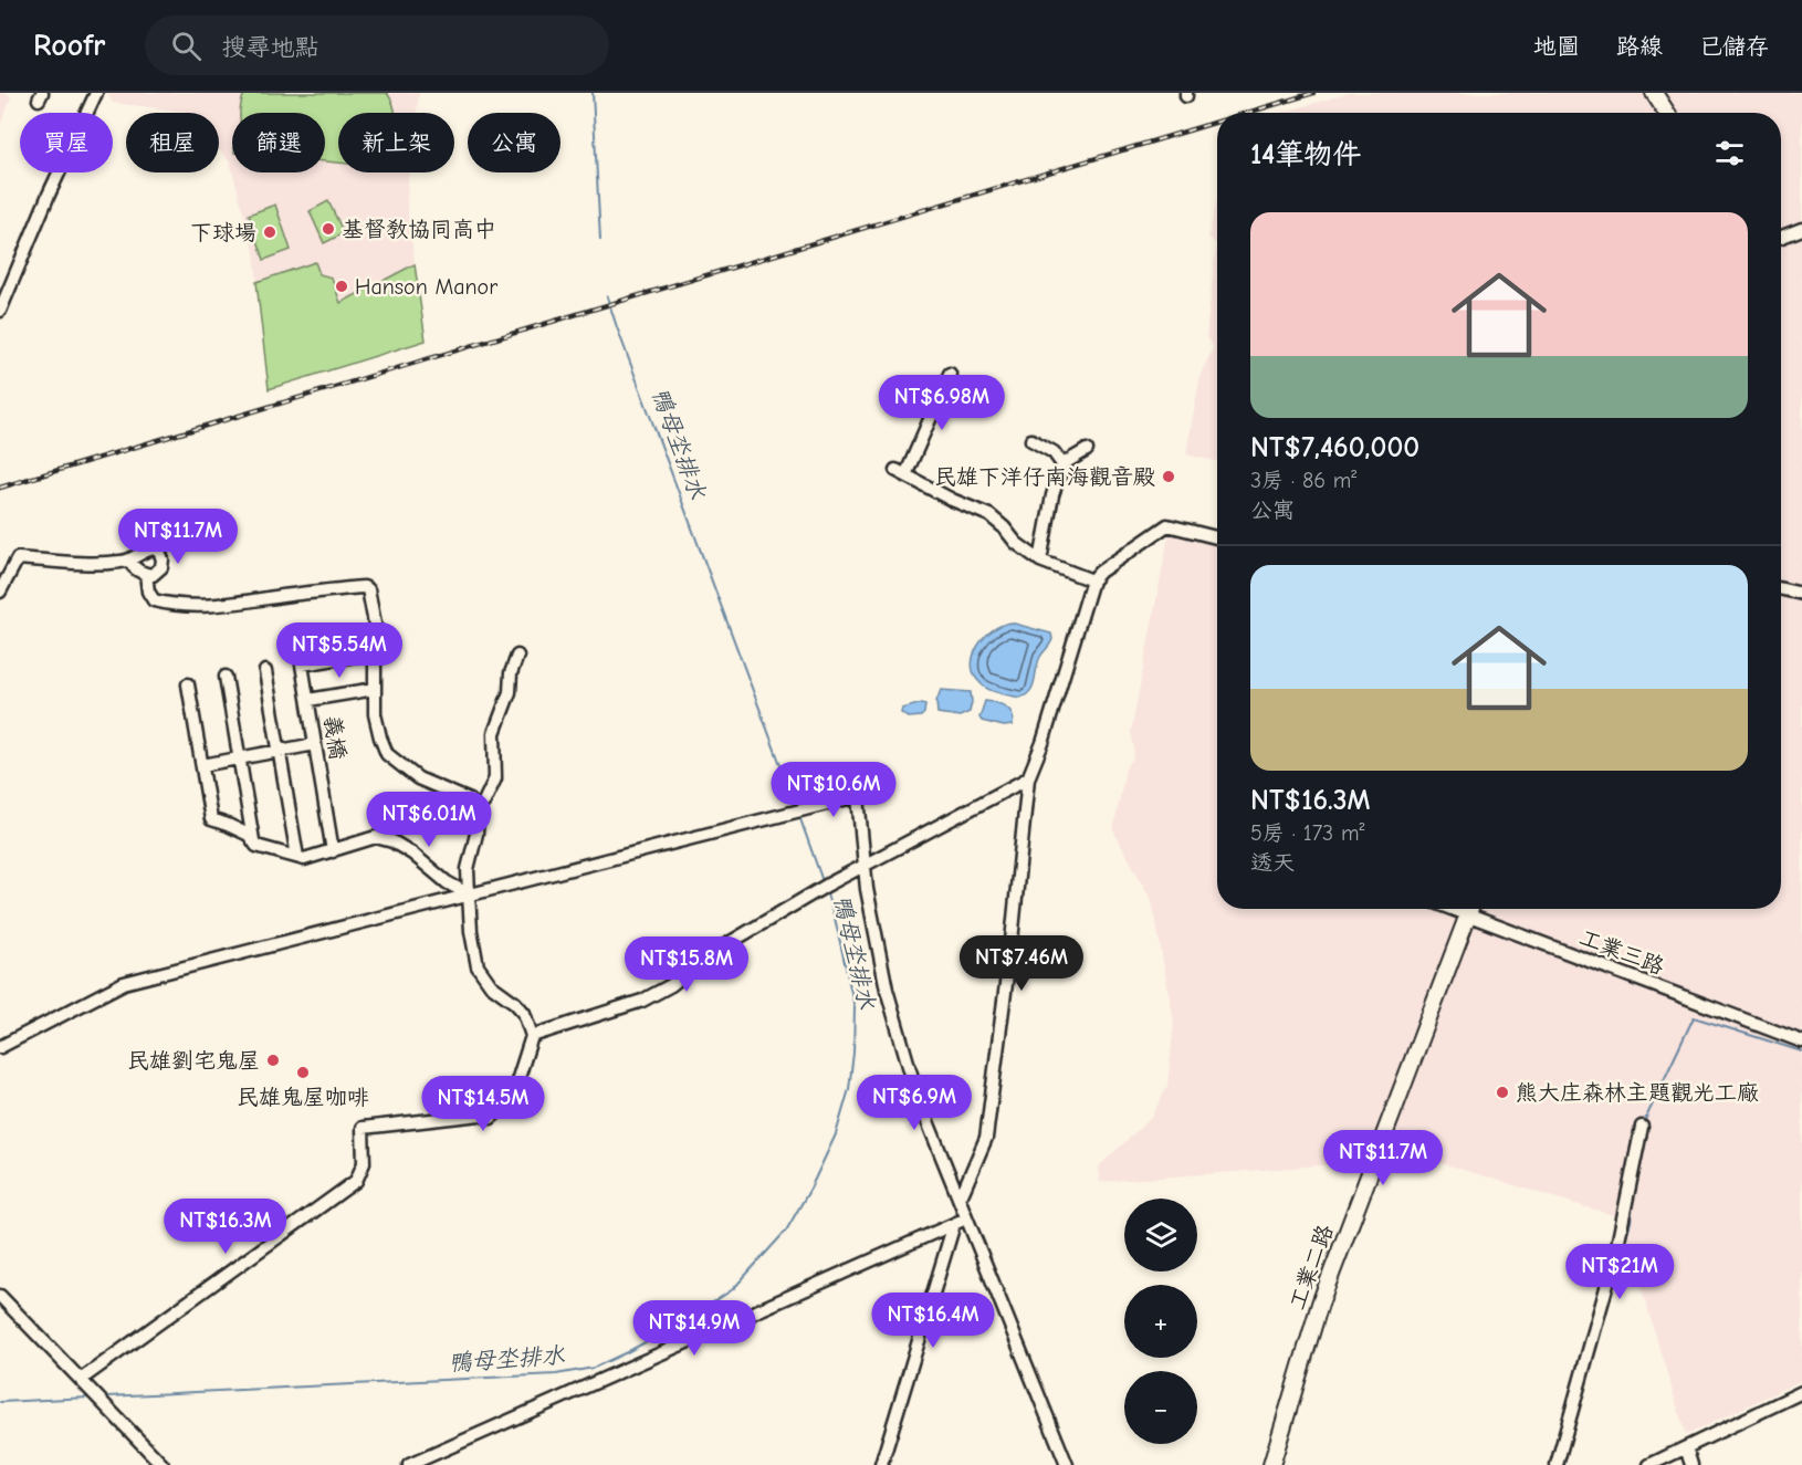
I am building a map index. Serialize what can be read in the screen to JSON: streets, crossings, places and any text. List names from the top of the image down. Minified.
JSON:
{"streets":{"main road":["工業二路"],"street":["義橋","工業三路"]},"water":["鴨母坔排水"],"places":["基督教協同高中","下球場","Hanson Manor","民雄下洋仔南海觀音殿","民雄劉宅鬼屋","民雄鬼屋咖啡","熊大庄森林主題觀光工廠"],"page":{"header":"Roofr","search":"搜尋地點","nav":["地圖","路線","已儲存"],"chip":["買屋","租屋","篩選","新上架","公寓"],"heading":"14筆物件","list":[{"name":"NT$7,460,000","note":"3房 · 86 m² · 公寓"},{"name":"NT$16.3M","note":"5房 · 173 m² · 透天"}],"price":["NT$6.98M","NT$11.7M","NT$5.54M","NT$10.6M","NT$6.01M","NT$7.46M","NT$15.8M","NT$6.9M","NT$14.5M","NT$11.7M","NT$16.3M","NT$21M","NT$16.4M","NT$14.9M"],"map_buttons":["+","−"]}}
